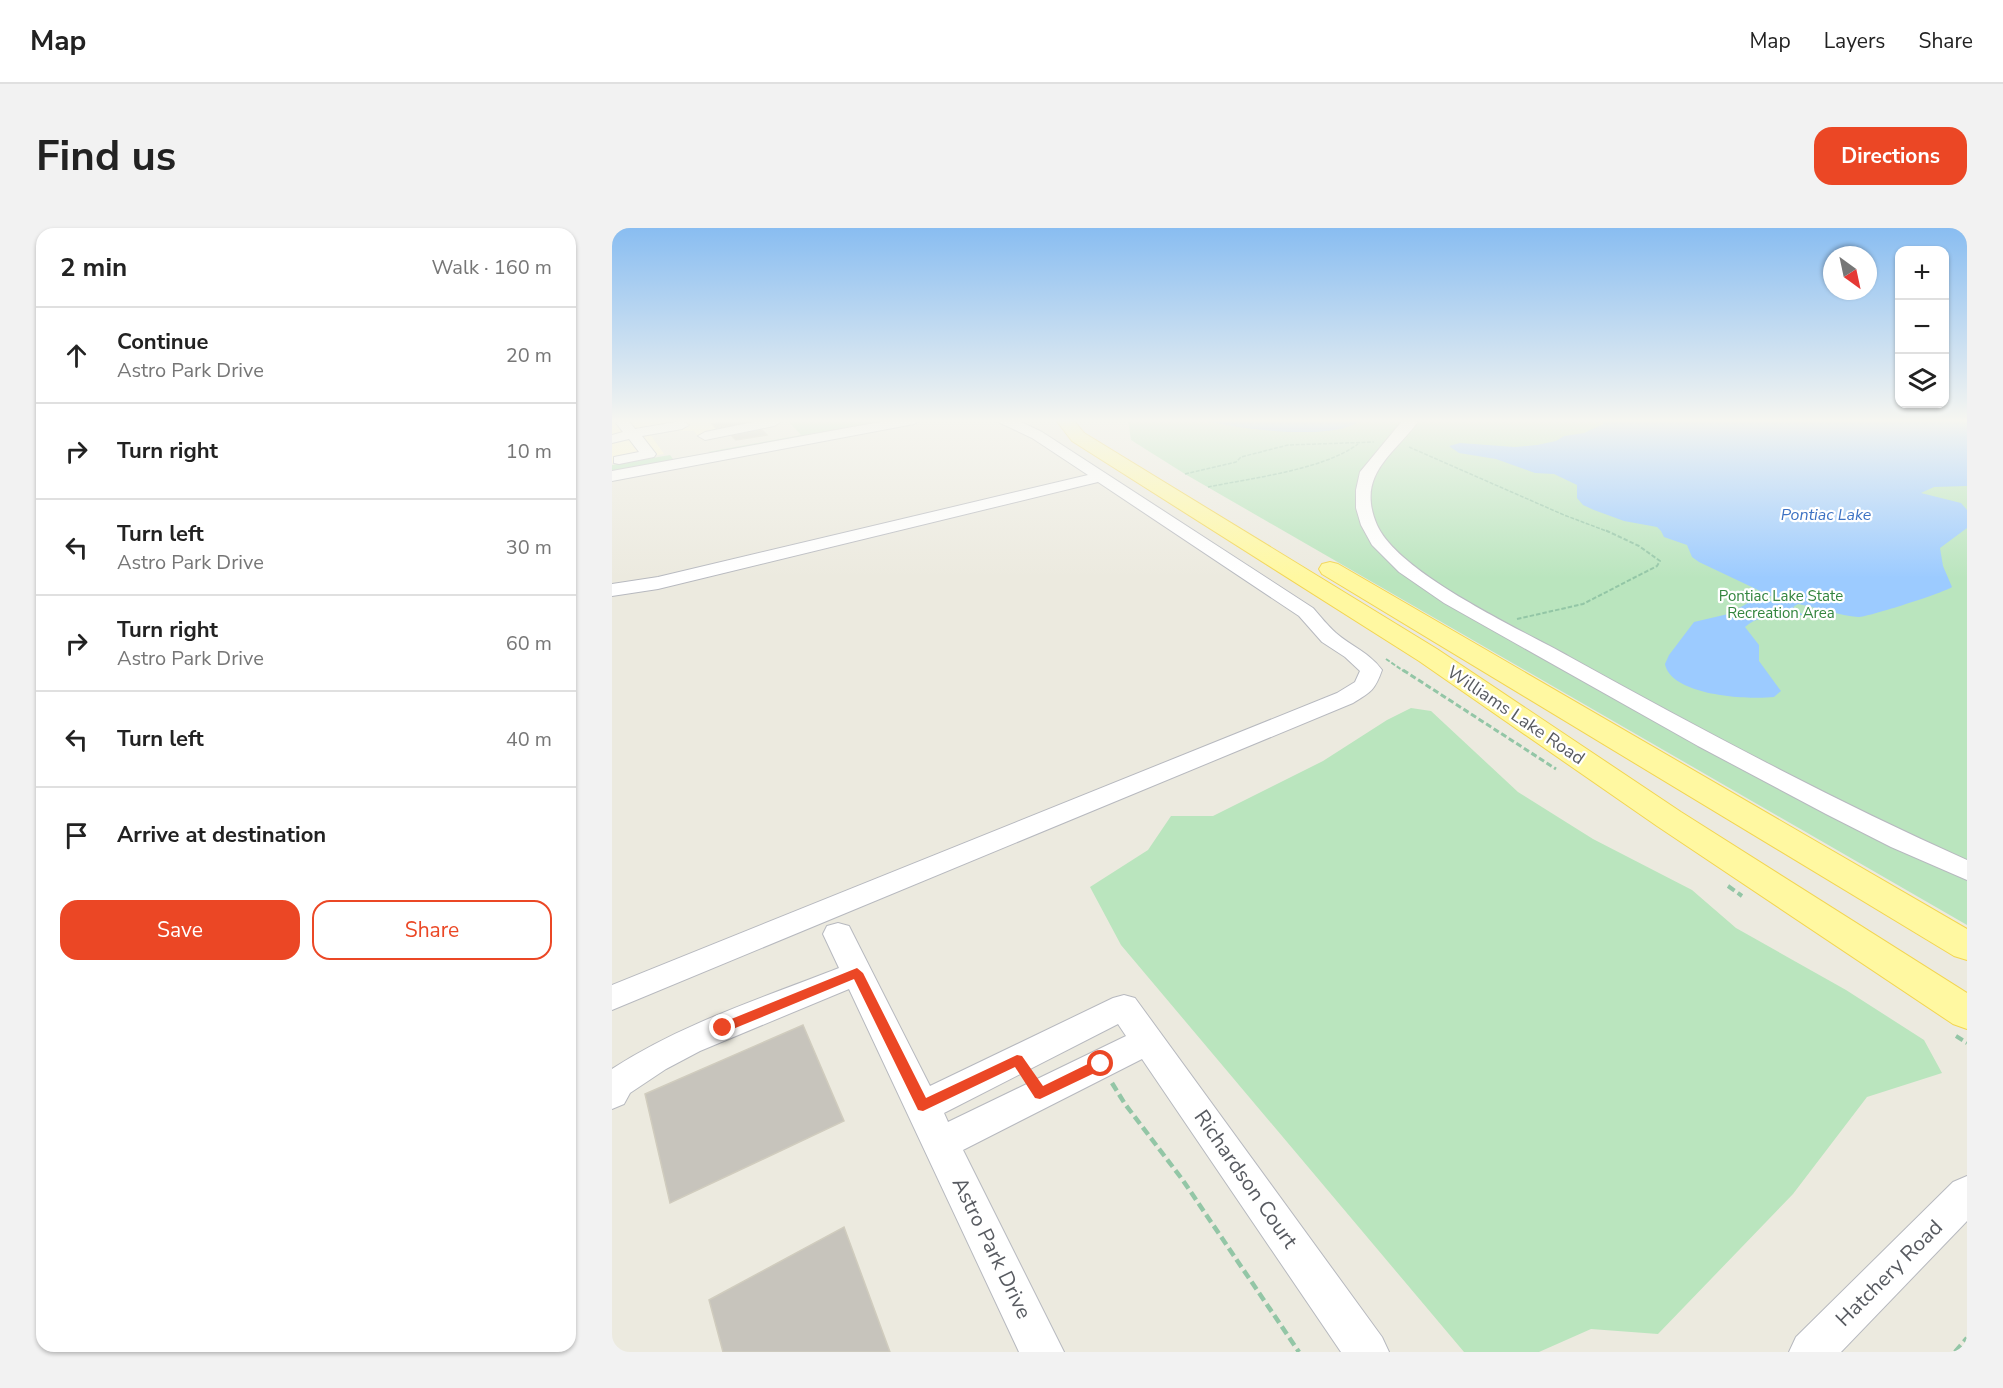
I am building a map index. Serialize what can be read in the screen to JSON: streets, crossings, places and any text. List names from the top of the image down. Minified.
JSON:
{"streets":{"main road":["Williams Lake Road"],"street":["Richardson Court","Astro Park Drive","Hatchery Road"]},"water":["Pontiac Lake"],"parks":["Pontiac Lake State Recreation Area"],"north":"bottom right","page":{"header":"Map","nav":["Map","Layers","Share"],"buttons":["Directions",["Save","Share"]],"title":"Find us","heading":["2 min","Walk · 160 m"],"map_buttons":["+","−"],"list":[["Continue","Astro Park Drive","20 m"],["Turn right","10 m"],["Turn left","Astro Park Drive","30 m"],["Turn right","Astro Park Drive","60 m"],["Turn left","40 m"],"Arrive at destination"]}}
